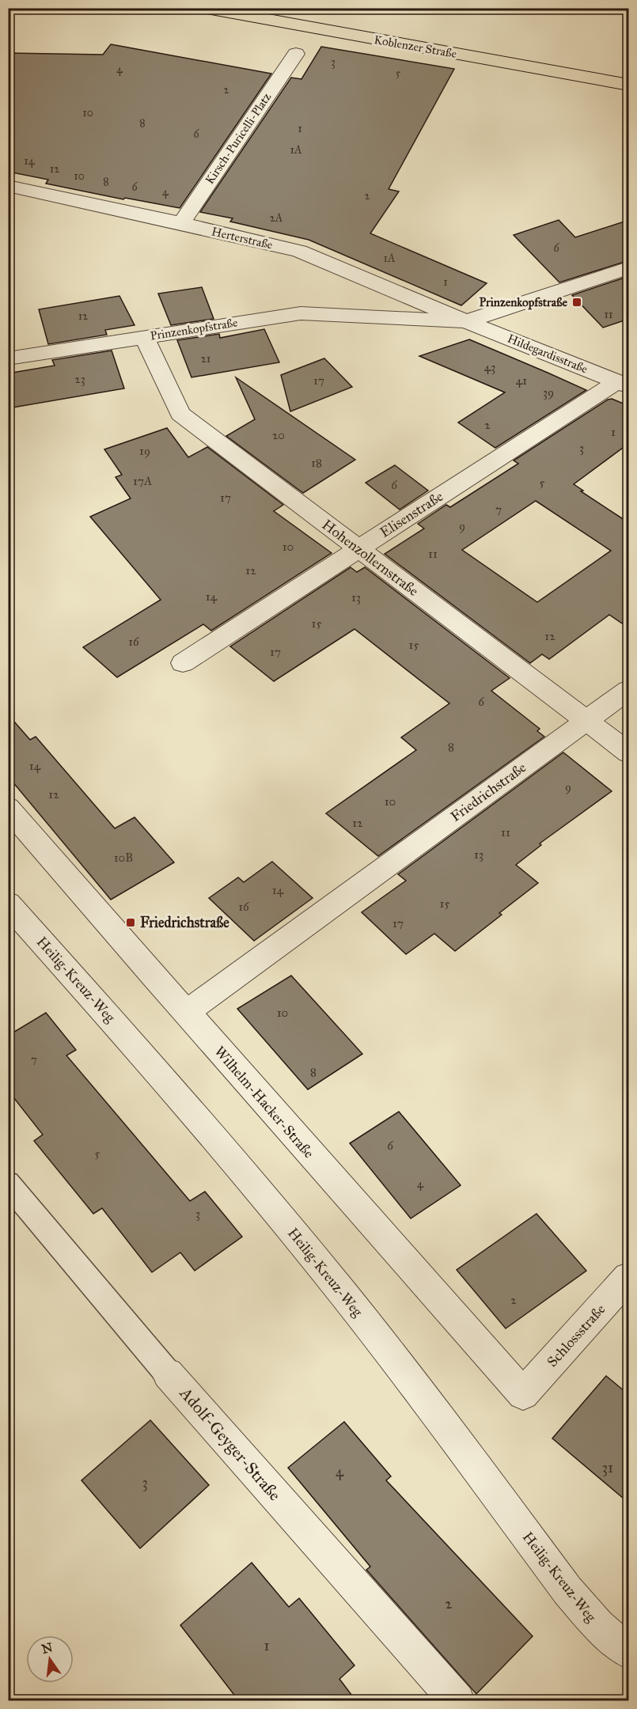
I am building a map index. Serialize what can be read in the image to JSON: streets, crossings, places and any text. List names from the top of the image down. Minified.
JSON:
{"streets":{"main road":["Koblenzer Straße"],"street":["Kirsch-Puricelli-Platz","Herterstraße","Prinzenkopfstraße","Hildegardisstraße","Elisenstraße","Hohenzollernstraße","Friedrichstraße","Heilig-Kreuz-Weg","Wilhelm-Hacker-Straße","Schlossstraße","Adolf-Geyger-Straße"]},"crossings":[["Kirsch-Puricelli-Platz","Herterstraße"],["Herterstraße","Prinzenkopfstraße"],["Herterstraße","Hildegardisstraße"],["Prinzenkopfstraße","Hildegardisstraße"],["Prinzenkopfstraße","Hohenzollernstraße"],["Hildegardisstraße","Elisenstraße"],["Elisenstraße","Hohenzollernstraße"],["Hohenzollernstraße","Friedrichstraße"],["Friedrichstraße","Wilhelm-Hacker-Straße"],["Wilhelm-Hacker-Straße","Schlossstraße"]],"places":{"transit":["Prinzenkopfstraße","Friedrichstraße"]},"house_numbers":["3","4","5","2","10","8","1","6","1A","14","12","10","8","6","4","2","2A","6","1A","1","11","12","21","43","23","17","41","39","2","1","20","3","19","18","17A","5","6","17","7","9","10","11","12","14","13","15","12","16","15","17","6","8","14","9","12","10","12","11","13","10B","14","15","16","17","10","7","8","6","5","4","3","2","31","4","3","2","1"],"north":"top"}
